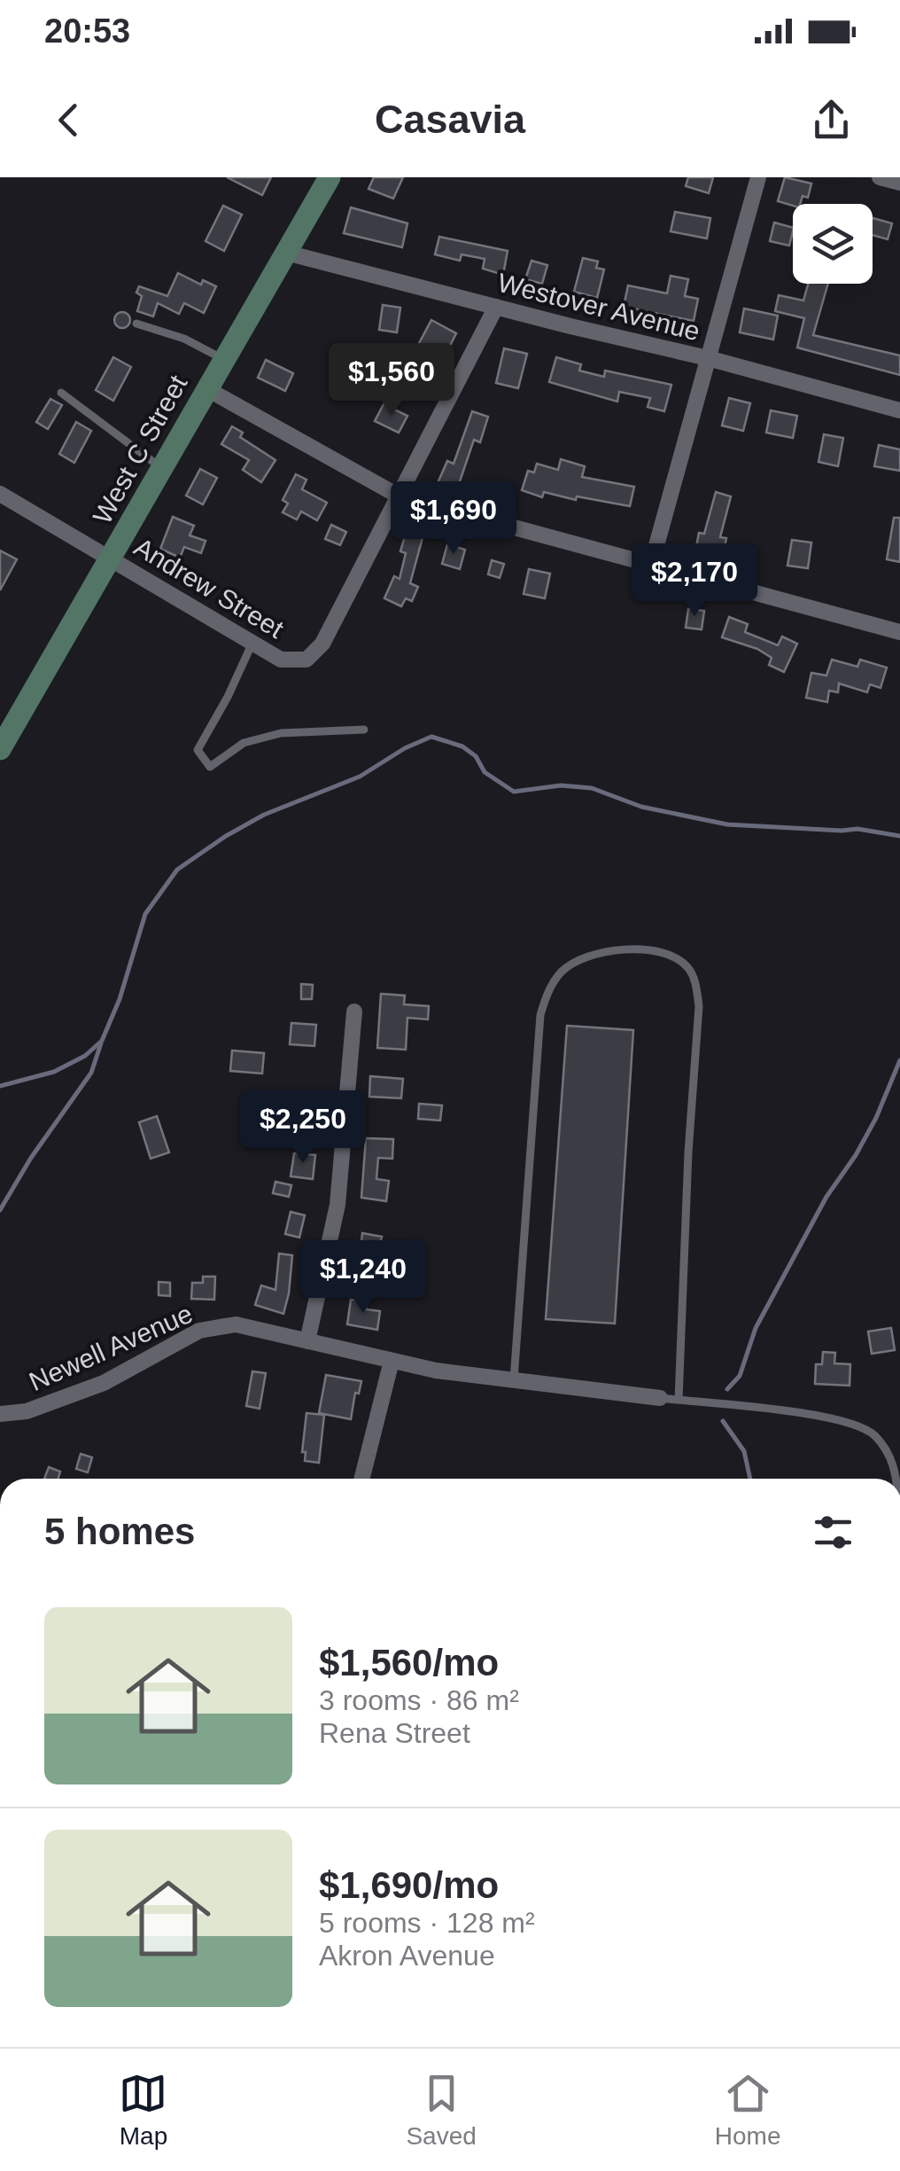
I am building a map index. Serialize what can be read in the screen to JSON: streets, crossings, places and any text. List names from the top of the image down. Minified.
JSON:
{"streets":{"main road":["West C Street"],"street":["Westover Avenue","Andrew Street","Newell Avenue"]},"crossings":[["Westover Avenue","West C Street"],["West C Street","Andrew Street"]],"page":{"status":"20:53","header":"Casavia","price":["$1,560","$1,690","$2,170","$2,250","$1,240"],"heading":"5 homes","list":[{"name":"$1,560/mo","note":"3 rooms · 86 m² · Rena Street"},{"name":"$1,690/mo","note":"5 rooms · 128 m² · Akron Avenue"}],"tabs":["Map","Saved","Home"]}}
